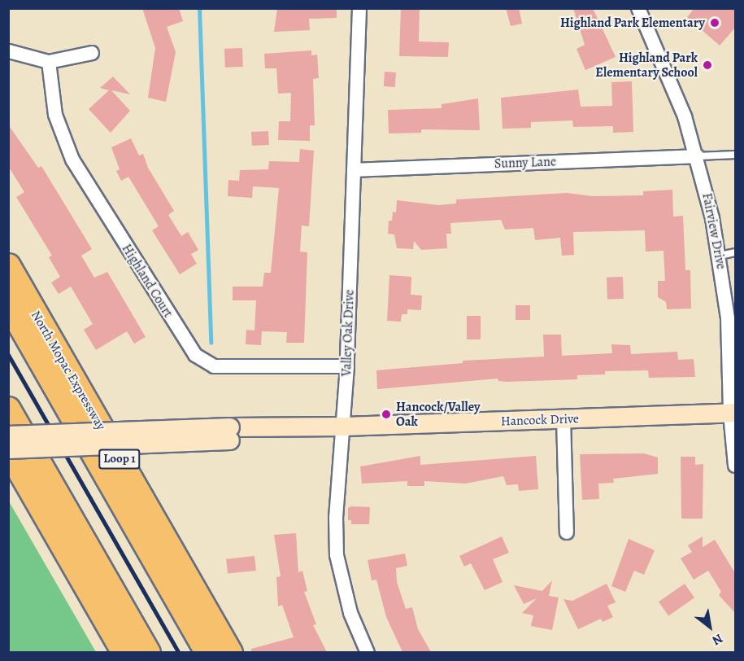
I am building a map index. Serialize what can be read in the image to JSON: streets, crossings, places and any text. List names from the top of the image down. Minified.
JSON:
{"streets":{"highway":["North Mopac Expressway","Loop 1"],"street":["Sunny Lane","Fairview Drive","Highland Court","Valley Oak Drive","Hancock Drive"]},"crossings":[["Sunny Lane","Fairview Drive"],["Sunny Lane","Valley Oak Drive"],["Fairview Drive","Hancock Drive"],["Highland Court","Valley Oak Drive"],["Valley Oak Drive","Hancock Drive"]],"places":["Highland Park Elementary","Highland Park Elementary School","Hancock/Valley Oak"],"north":"bottom right"}
